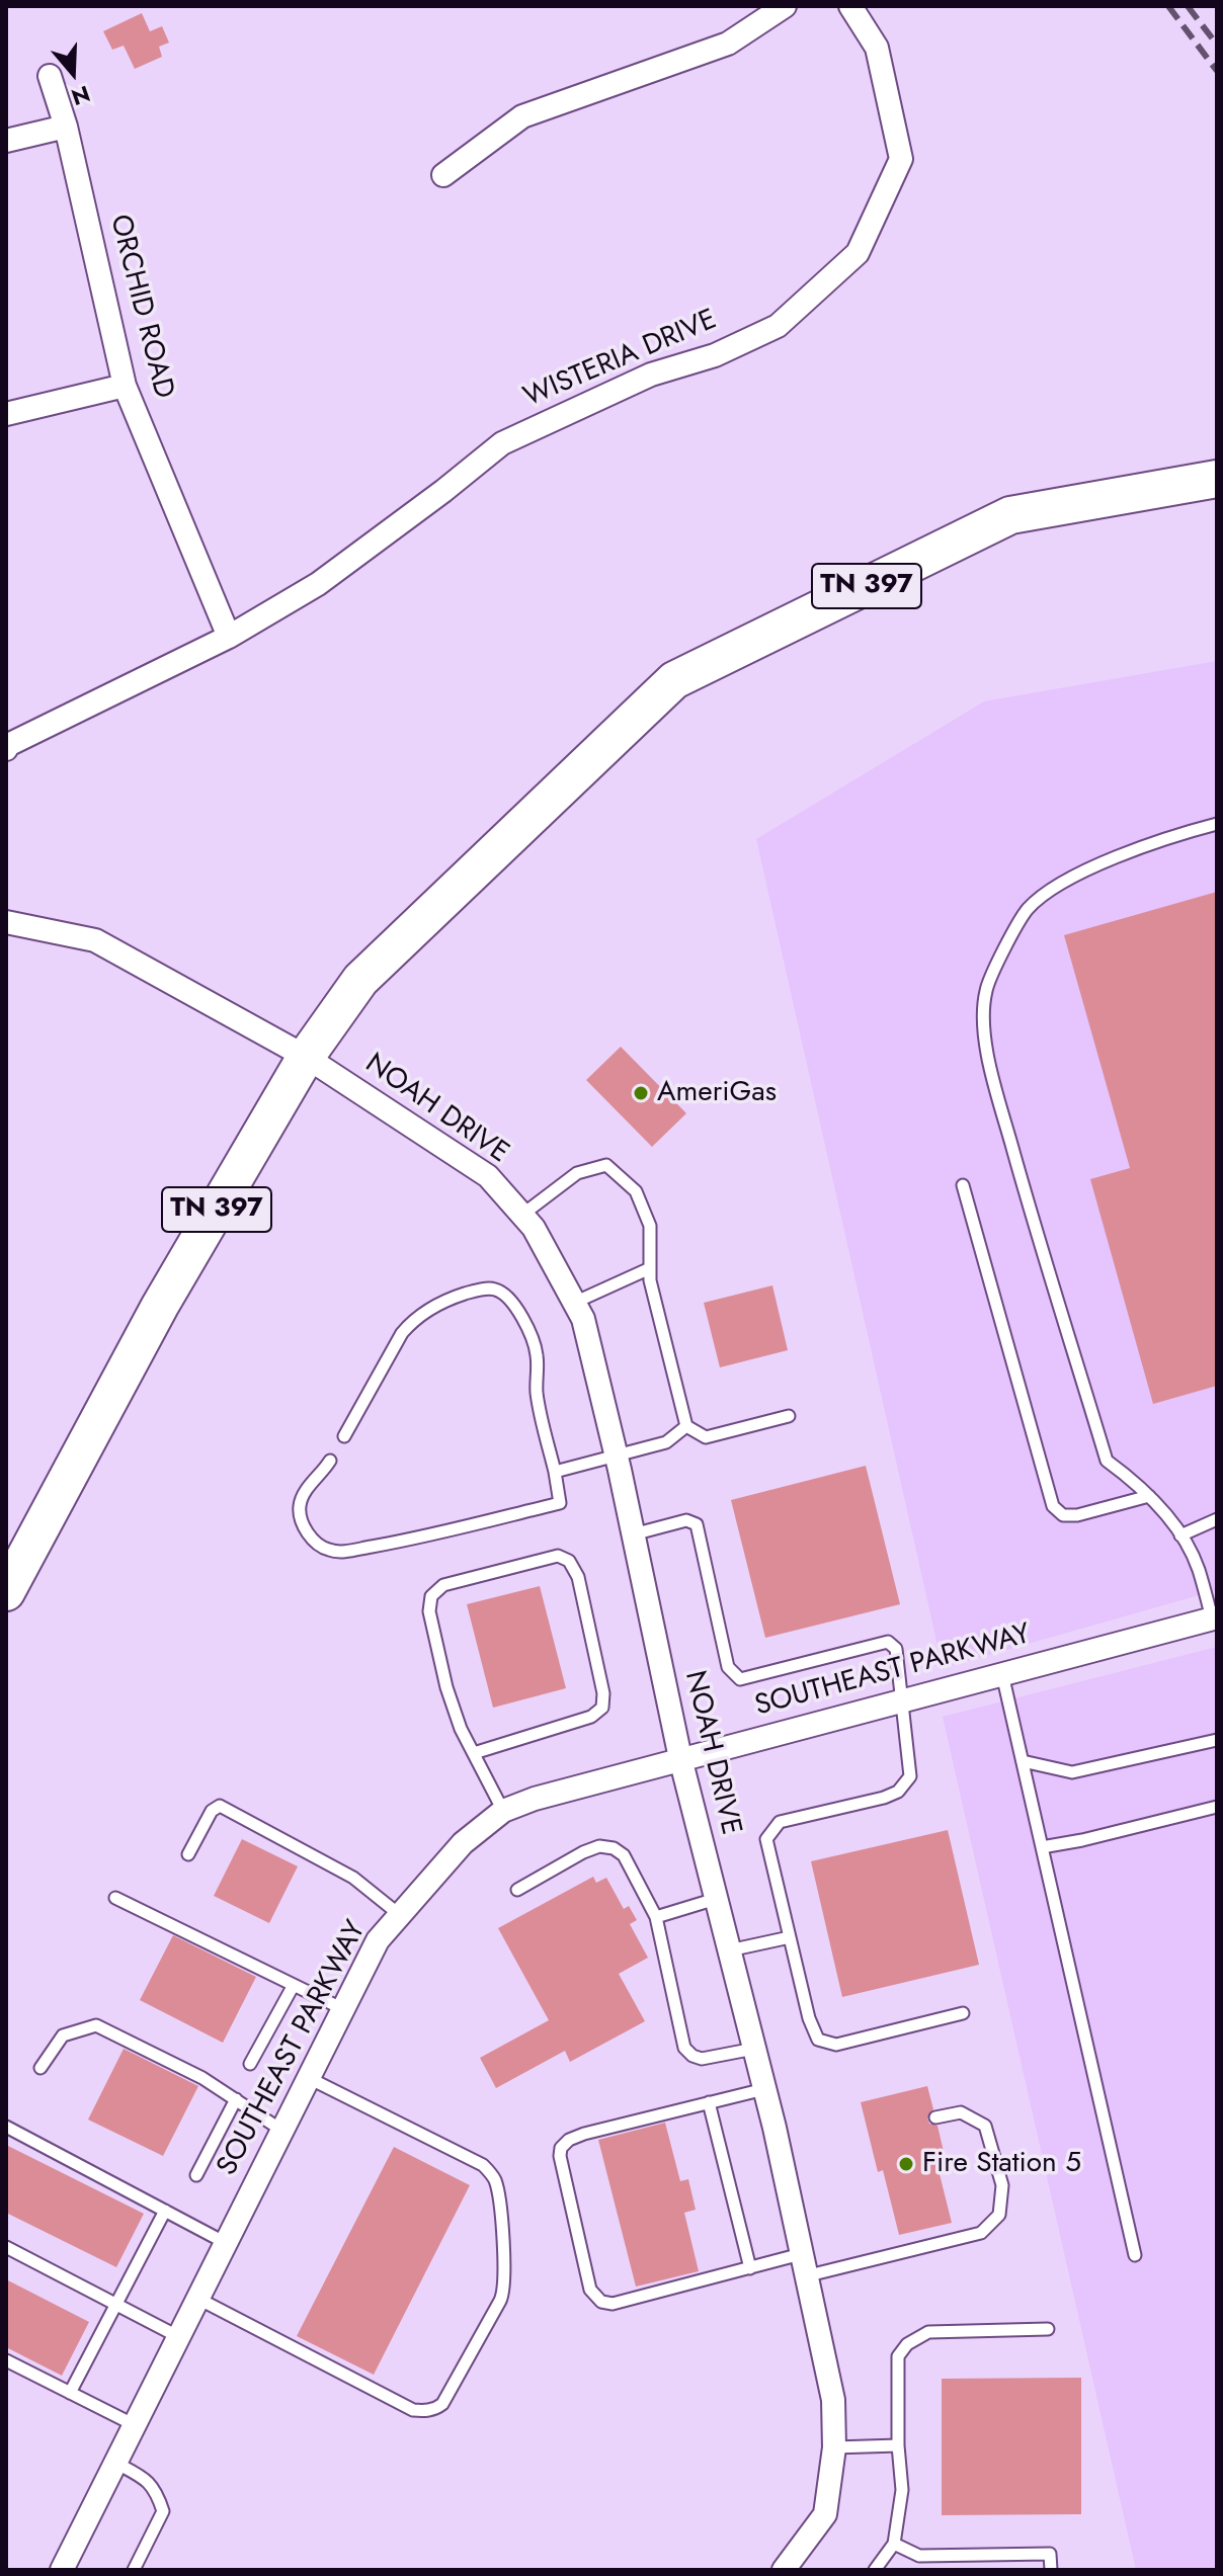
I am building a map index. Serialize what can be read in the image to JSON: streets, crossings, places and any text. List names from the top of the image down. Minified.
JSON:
{"streets":{"main road":["TN 397"],"street":["ORCHID ROAD","WISTERIA DRIVE","NOAH DRIVE","SOUTHEAST PARKWAY"]},"crossings":[["ORCHID ROAD","WISTERIA DRIVE"],["TN 397","NOAH DRIVE"],["NOAH DRIVE","SOUTHEAST PARKWAY"]],"places":["AmeriGas","Fire Station 5"],"north":"bottom"}
